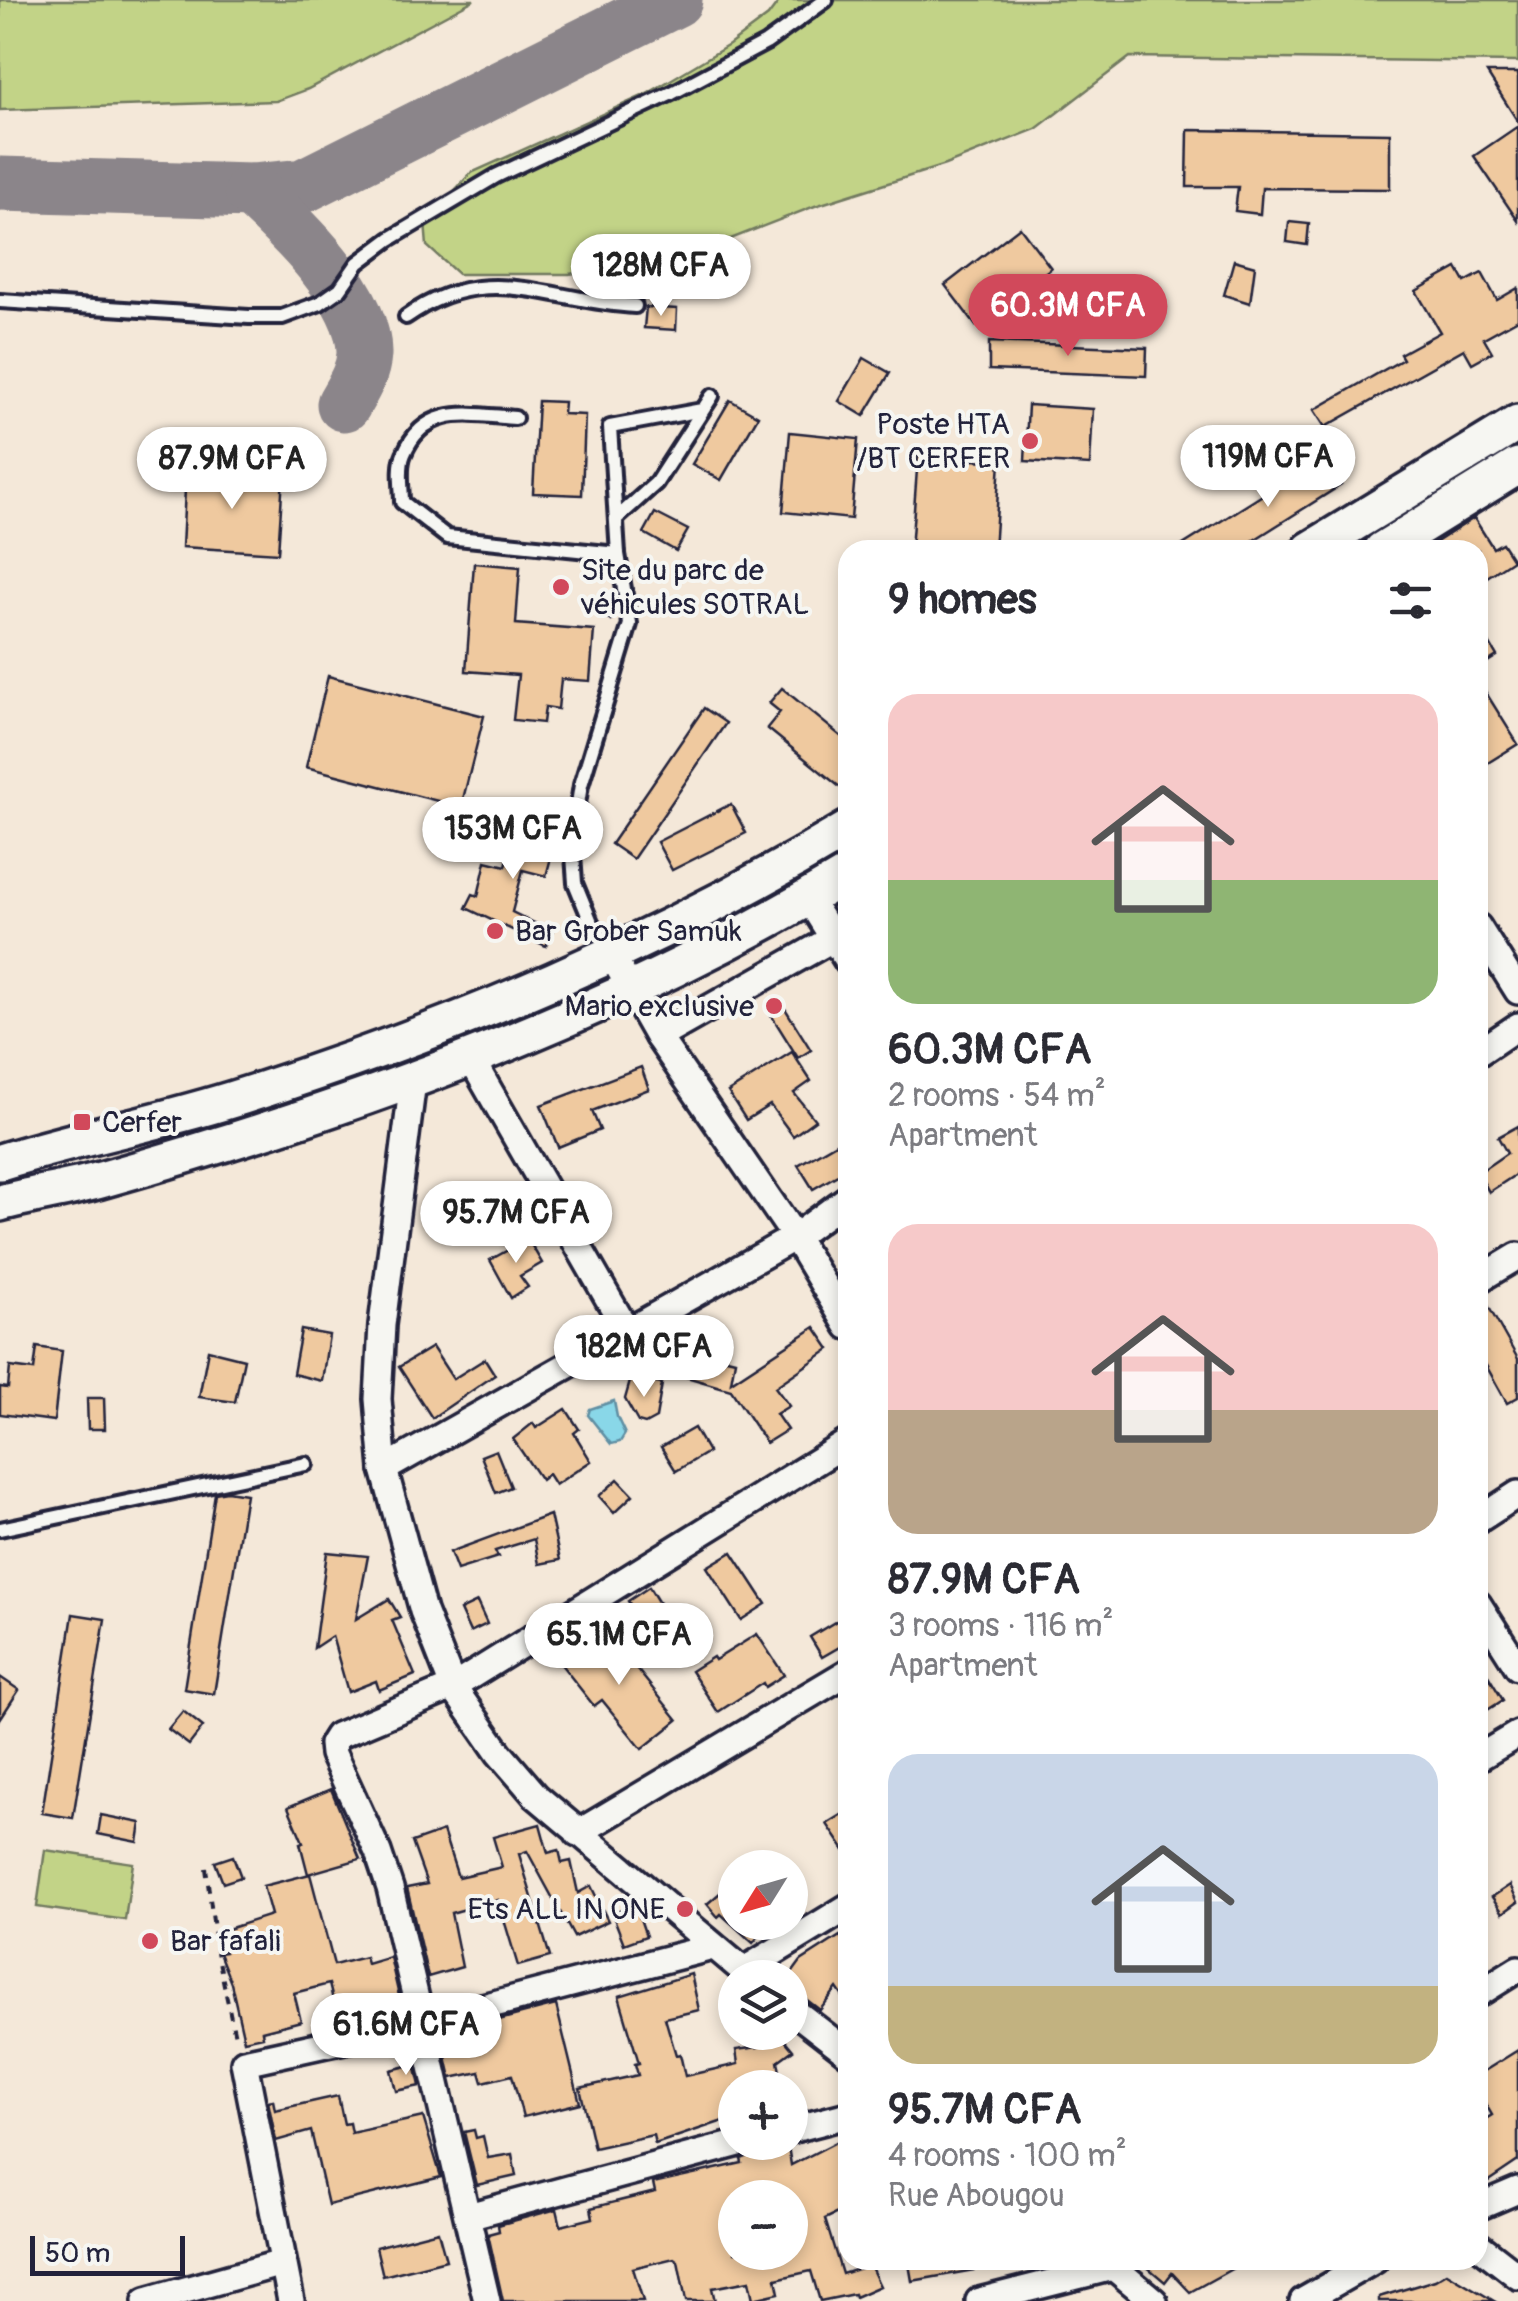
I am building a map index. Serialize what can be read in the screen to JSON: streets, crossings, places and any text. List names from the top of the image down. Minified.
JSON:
{"places":{"other":["Poste HTA /BT CERFER","Site du parc de véhicules SOTRAL","Bar Grober Samuk","Mario exclusive","Ets ALL IN ONE","Bar fafali"],"transit":["Cerfer"]},"scale_bar":"50 m","north":"bottom left","page":{"price":["128M CFA","60.3M CFA","119M CFA","87.9M CFA","153M CFA","95.7M CFA","182M CFA","65.1M CFA","61.6M CFA"],"heading":"9 homes","list":[{"name":"60.3M CFA","note":"2 rooms · 54 m² · Apartment"},{"name":"87.9M CFA","note":"3 rooms · 116 m² · Apartment"},{"name":"95.7M CFA","note":"4 rooms · 100 m² · Rue Abougou"}],"map_buttons":["+","−"],"scale":"50 m"}}
